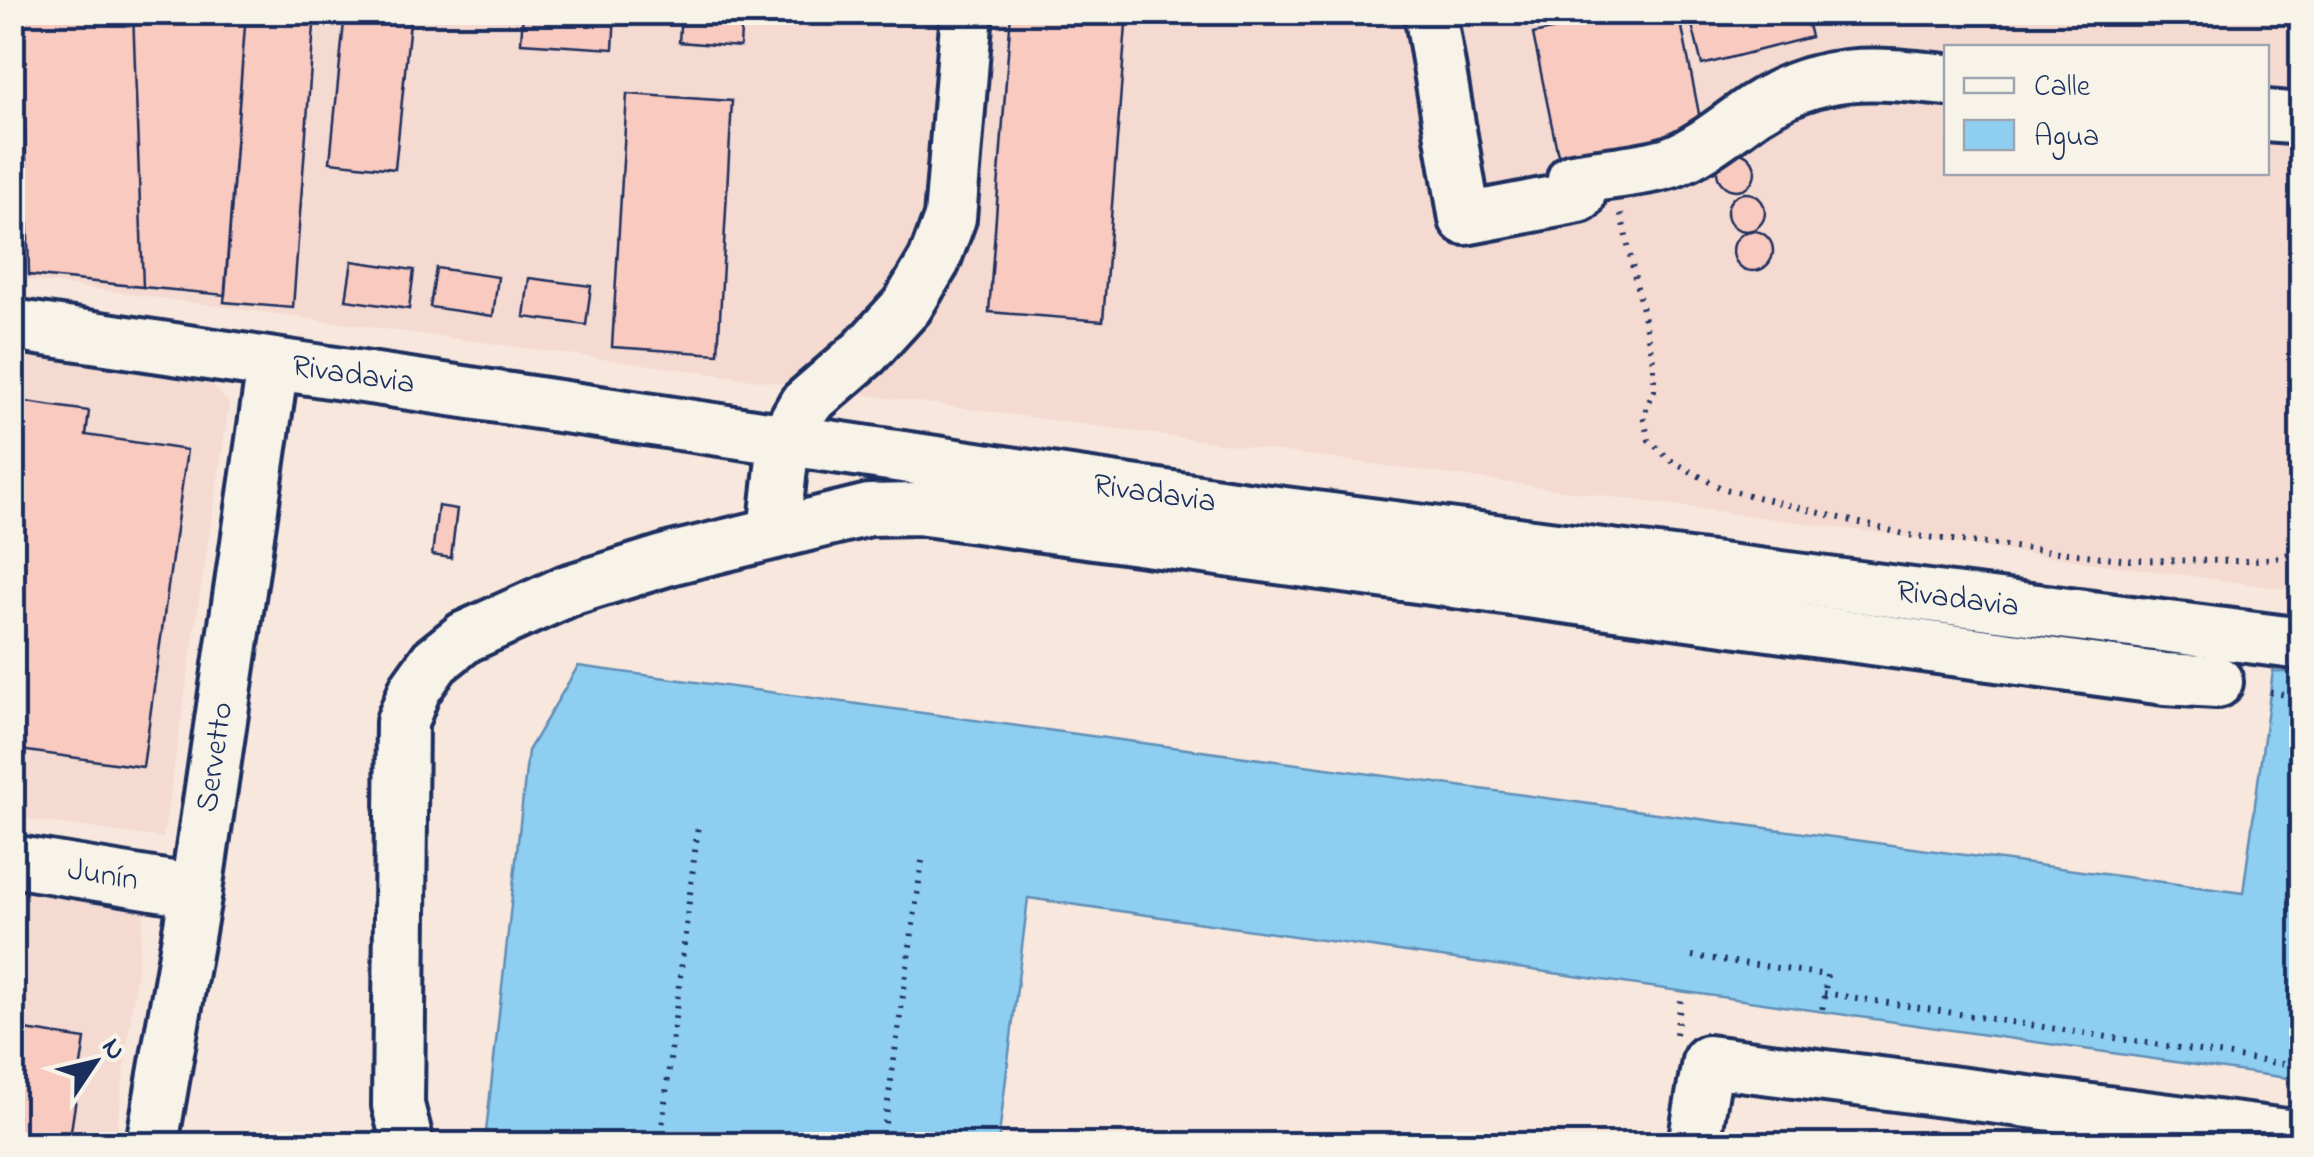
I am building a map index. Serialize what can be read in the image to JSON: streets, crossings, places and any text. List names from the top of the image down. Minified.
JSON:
{"streets":{"street":["Rivadavia","Servetto","Junín"]},"crossings":[["Rivadavia","Servetto"],["Servetto","Junín"]],"legend":["Calle","Agua"],"north":"top right"}
